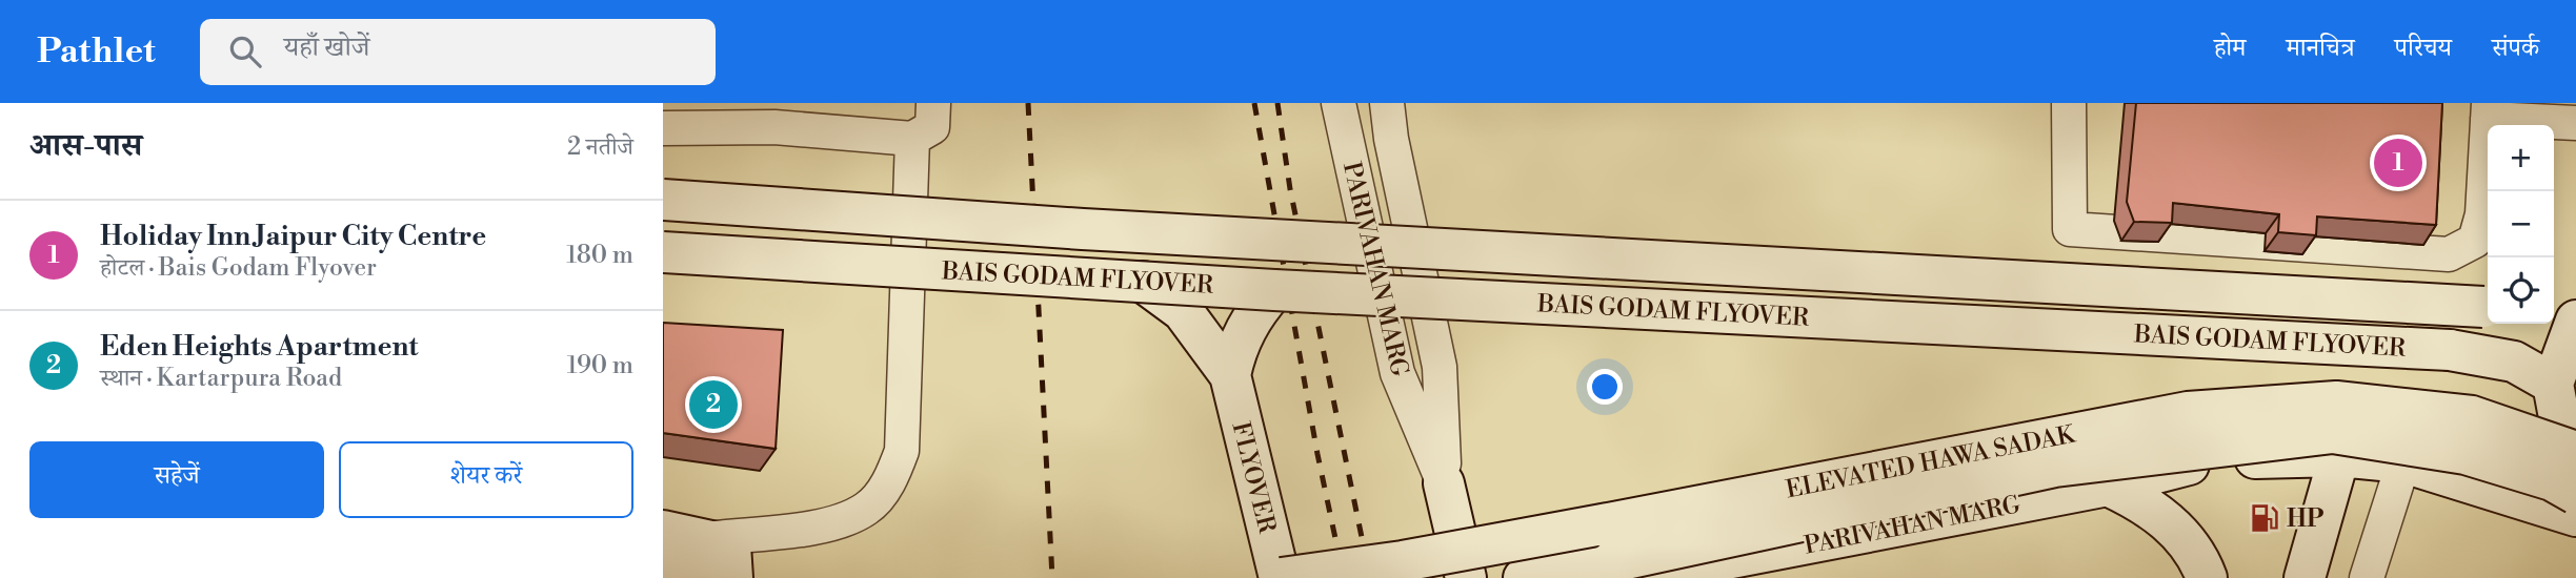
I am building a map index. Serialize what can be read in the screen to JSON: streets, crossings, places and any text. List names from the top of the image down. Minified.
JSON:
{"streets":{"main road":["PARIVAHAN MARG","BAIS GODAM FLYOVER","ELEVATED HAWA SADAK","FLYOVER"]},"crossings":[["BAIS GODAM FLYOVER","FLYOVER"],["ELEVATED HAWA SADAK","FLYOVER"]],"places":{"fuel station":["HP"]},"page":{"header":"Pathlet","search":"यहाँ खोजें","nav":["होम","मानचित्र","परिचय","संपर्क"],"heading":["आस-पास","2 नतीजे"],"map_buttons":["+","−"],"pins":["1","2"],"list":[{"mark":"1","name":"Holiday Inn Jaipur City Centre","note":"होटल · Bais Godam Flyover","value":"180 m"},{"mark":"2","name":"Eden Heights Apartment","note":"स्थान · Kartarpura Road","value":"190 m"}],"buttons":["सहेजें","शेयर करें"]}}
